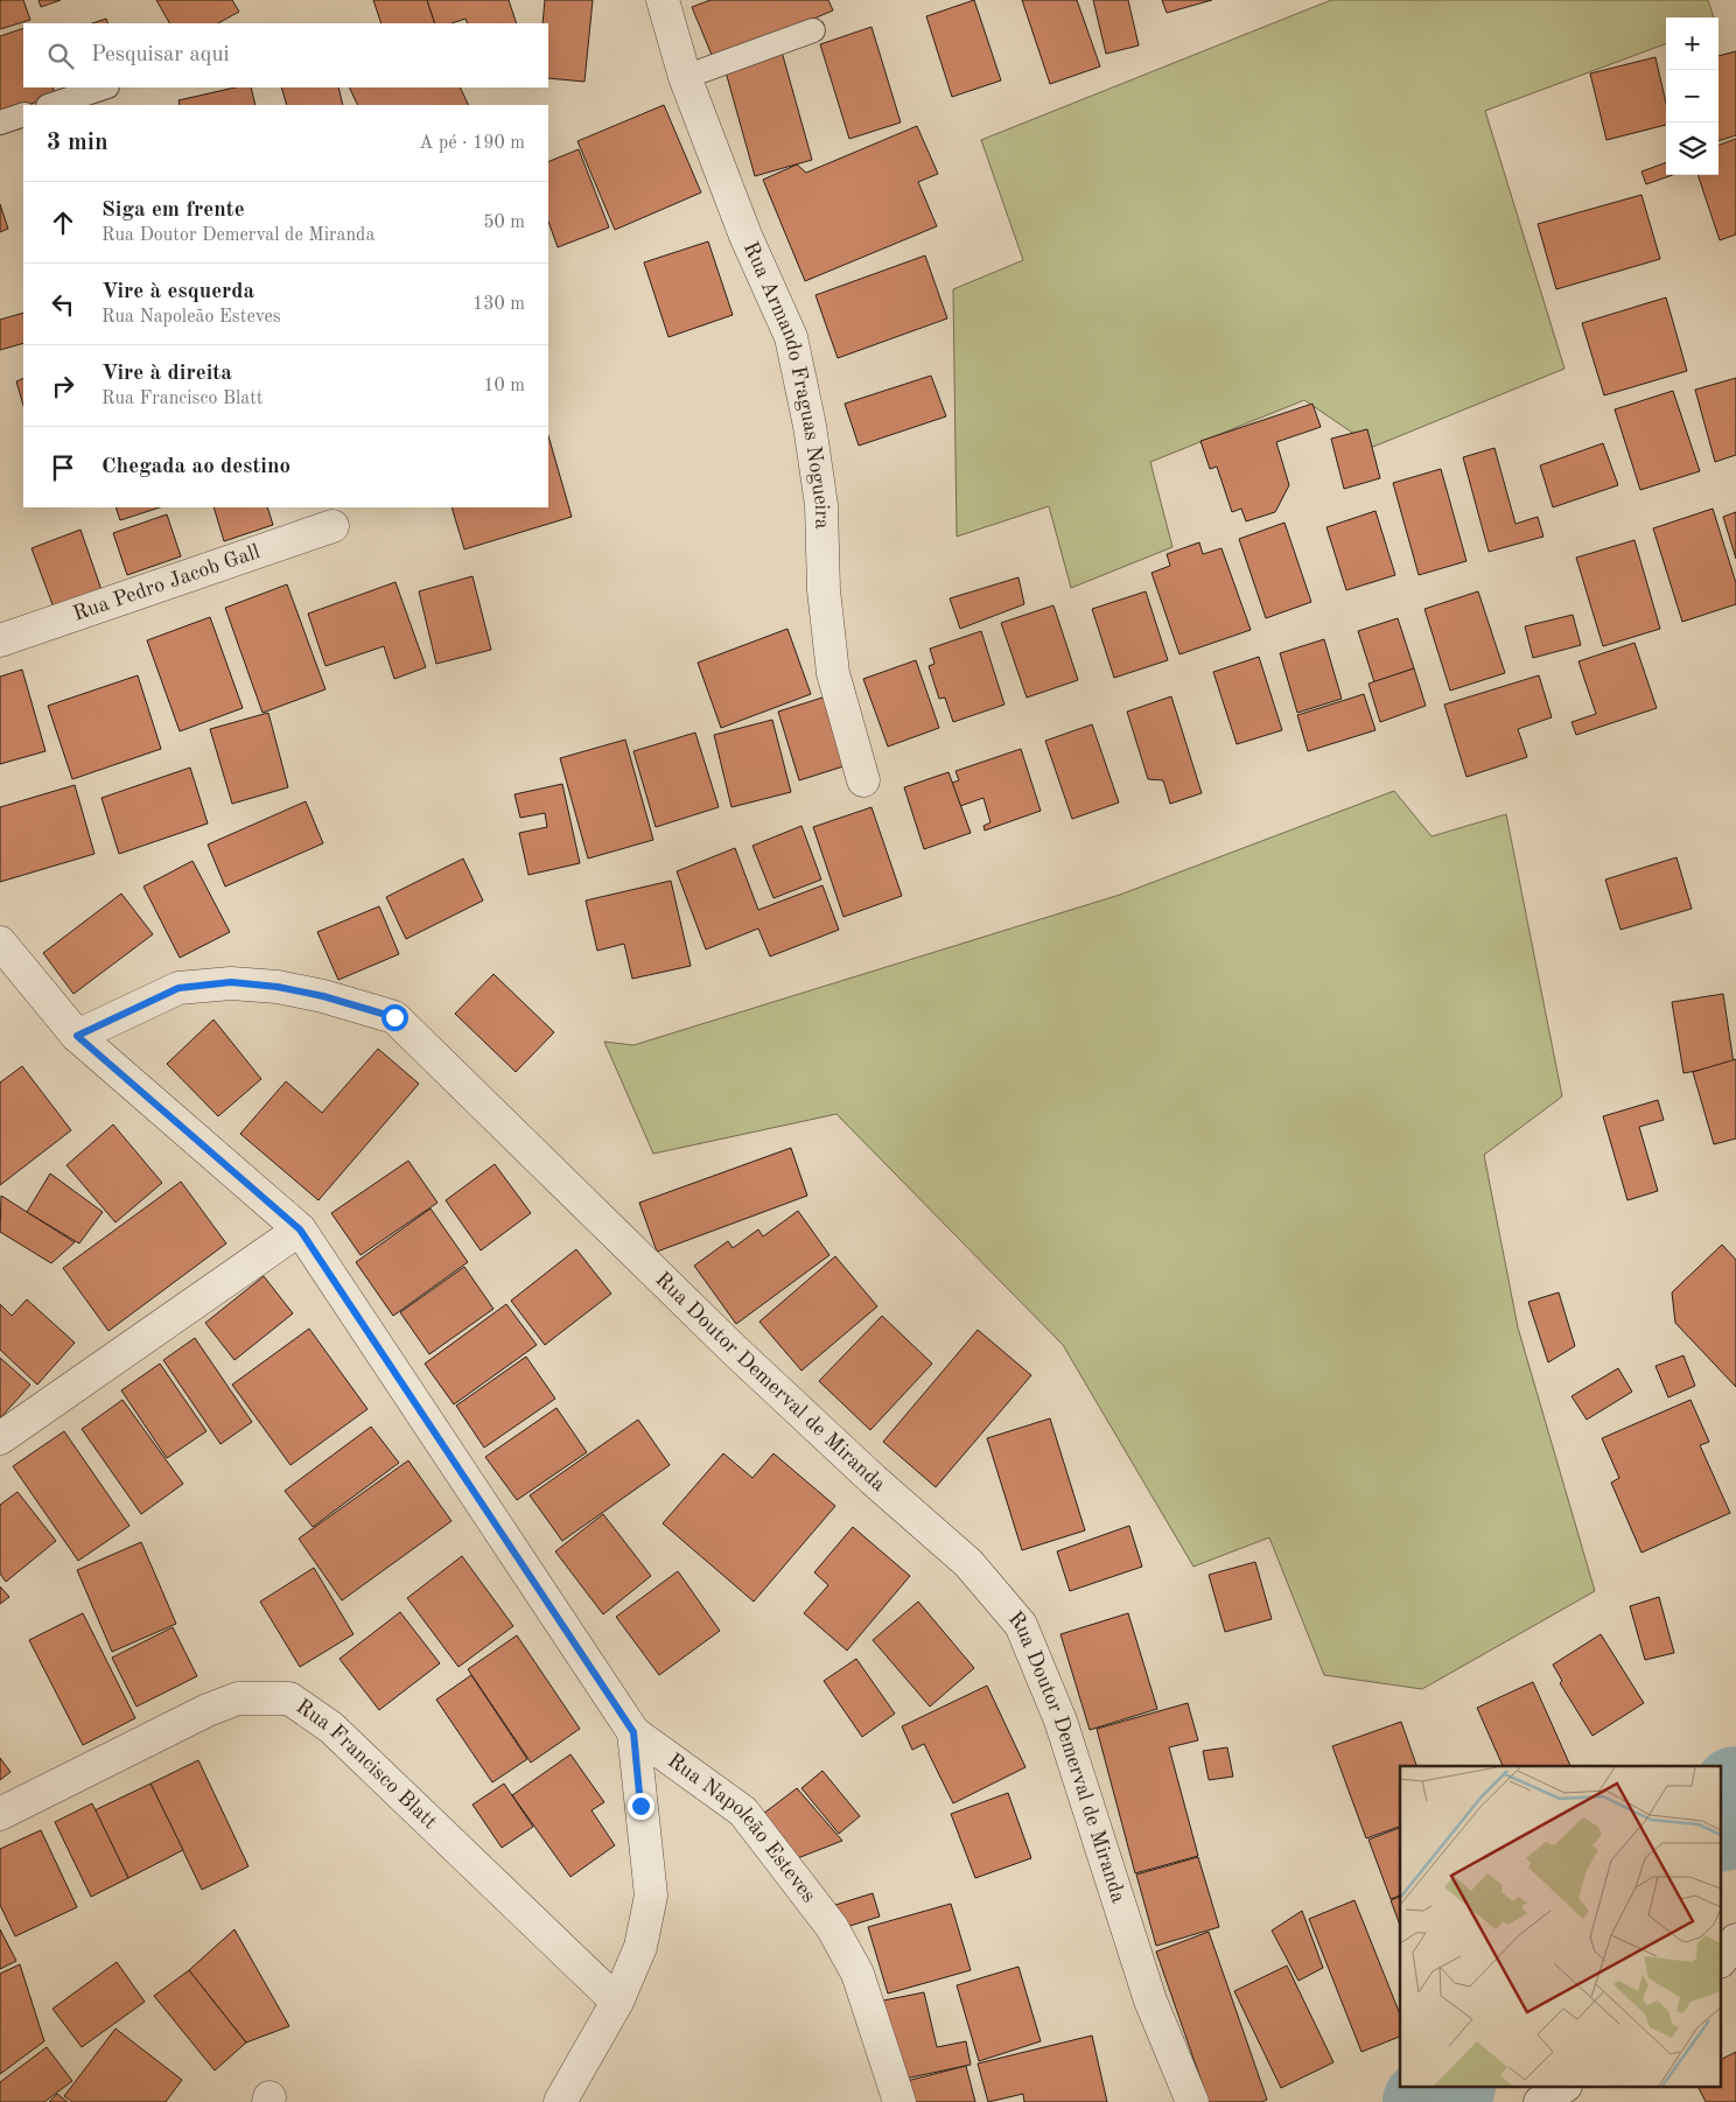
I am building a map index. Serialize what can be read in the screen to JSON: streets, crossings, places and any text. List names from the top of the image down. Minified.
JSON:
{"streets":{"street":["Rua Armando Fraguas Nogueira","Rua Pedro Jacob Gall","Rua Doutor Demerval de Miranda","Rua Francisco Blatt","Rua Napoleão Esteves"]},"crossings":[["Rua Doutor Demerval de Miranda","Rua Napoleão Esteves"]],"page":{"map_buttons":["+","−"],"search":"Pesquisar aqui","heading":["3 min","A pé · 190 m"],"list":[["Siga em frente","Rua Doutor Demerval de Miranda","50 m"],["Vire à esquerda","Rua Napoleão Esteves","130 m"],["Vire à direita","Rua Francisco Blatt","10 m"],"Chegada ao destino"]}}
